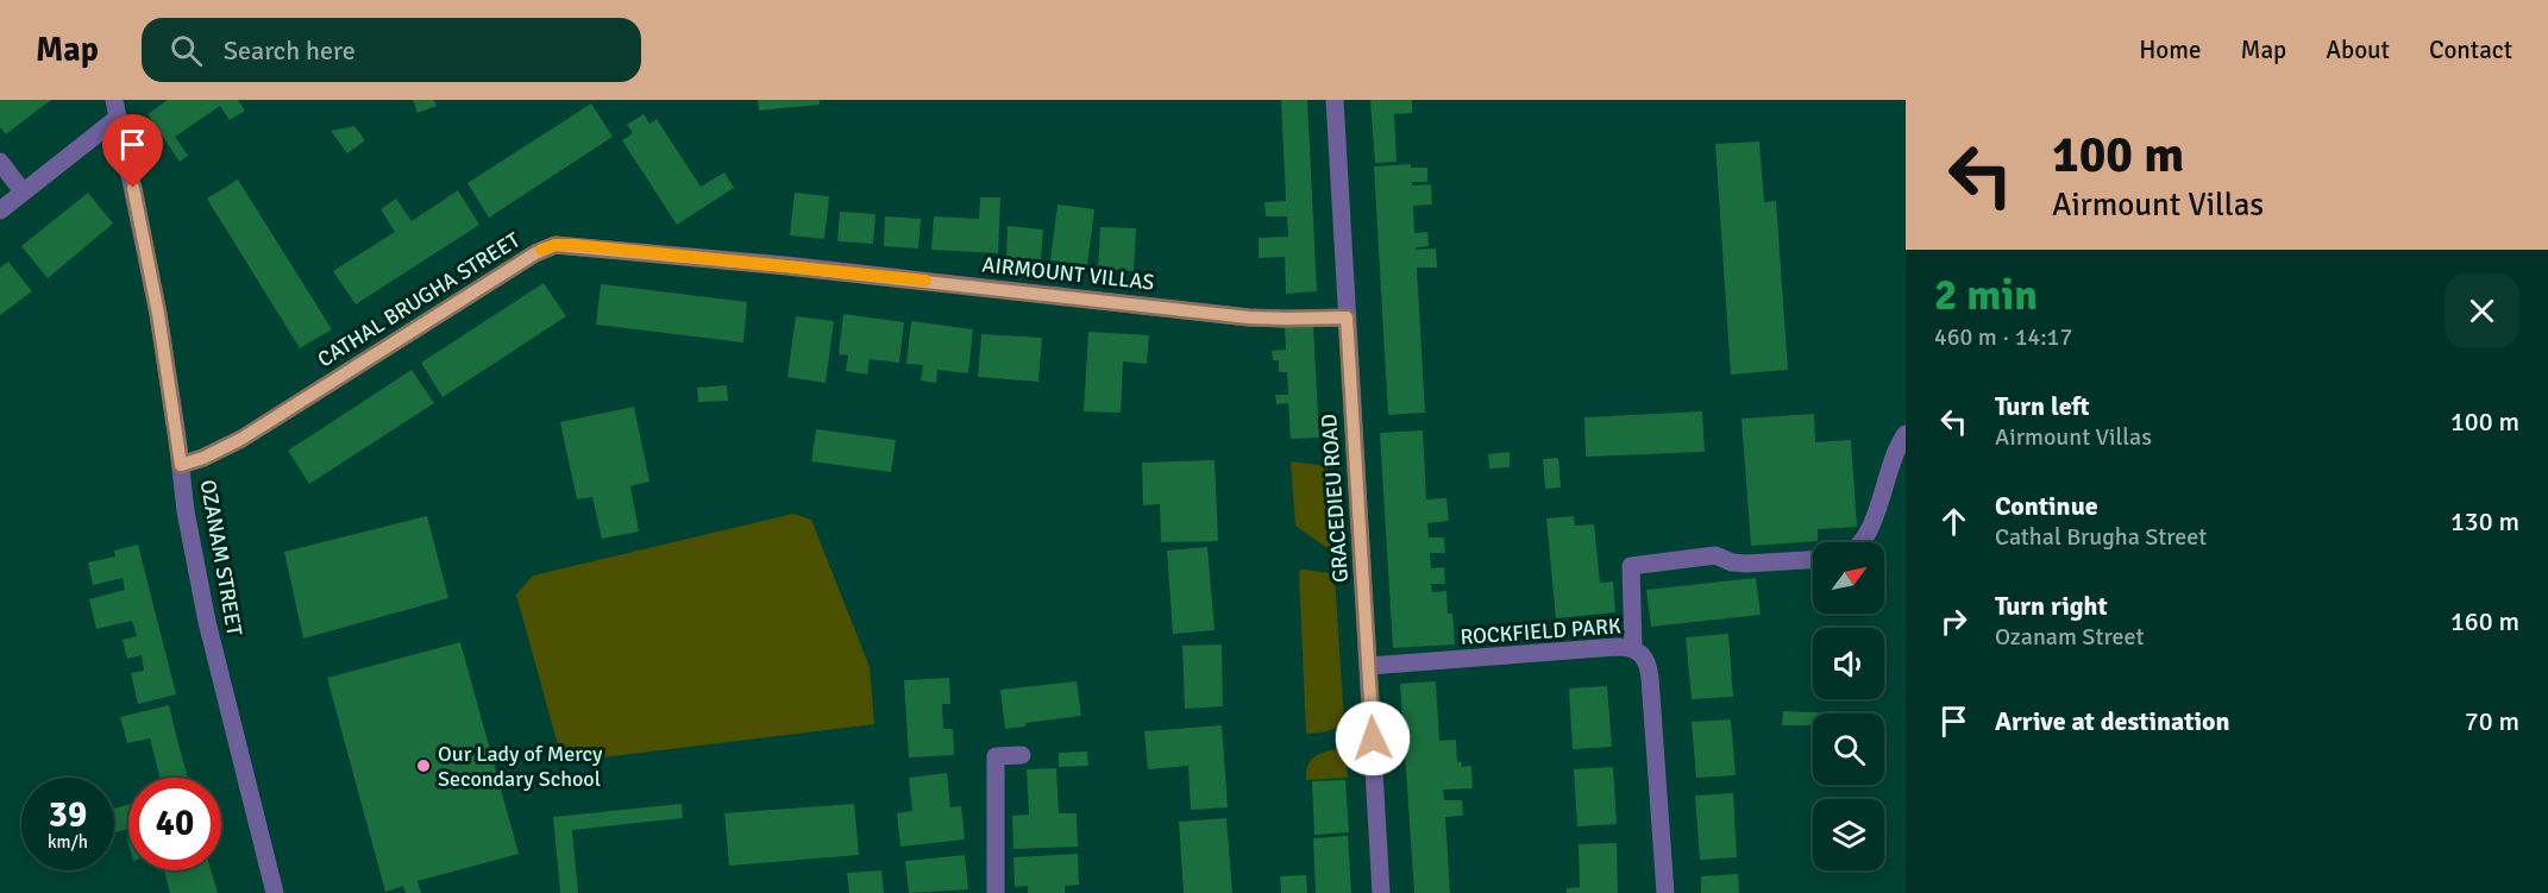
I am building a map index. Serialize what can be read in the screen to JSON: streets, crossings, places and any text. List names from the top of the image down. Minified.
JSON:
{"streets":{"street":["AIRMOUNT VILLAS","CATHAL BRUGHA STREET","GRACEDIEU ROAD","OZANAM STREET","ROCKFIELD PARK"]},"crossings":[["AIRMOUNT VILLAS","CATHAL BRUGHA STREET"],["AIRMOUNT VILLAS","GRACEDIEU ROAD"],["CATHAL BRUGHA STREET","OZANAM STREET"],["GRACEDIEU ROAD","ROCKFIELD PARK"]],"places":["Our Lady of Mercy Secondary School"],"north":"top right","page":{"header":"Map","search":"Search here","nav":["Home","Map","About","Contact"],"turn":["100 m","Airmount Villas"],"heading":["2 min","460 m · 14:17"],"list":[{"name":"Turn left","note":"Airmount Villas","value":"100 m"},{"name":"Continue","note":"Cathal Brugha Street","value":"130 m"},{"name":"Turn right","note":"Ozanam Street","value":"160 m"},{"name":"Arrive at destination","value":"70 m"}],"speed":"39 km/h","limit":"40"}}
